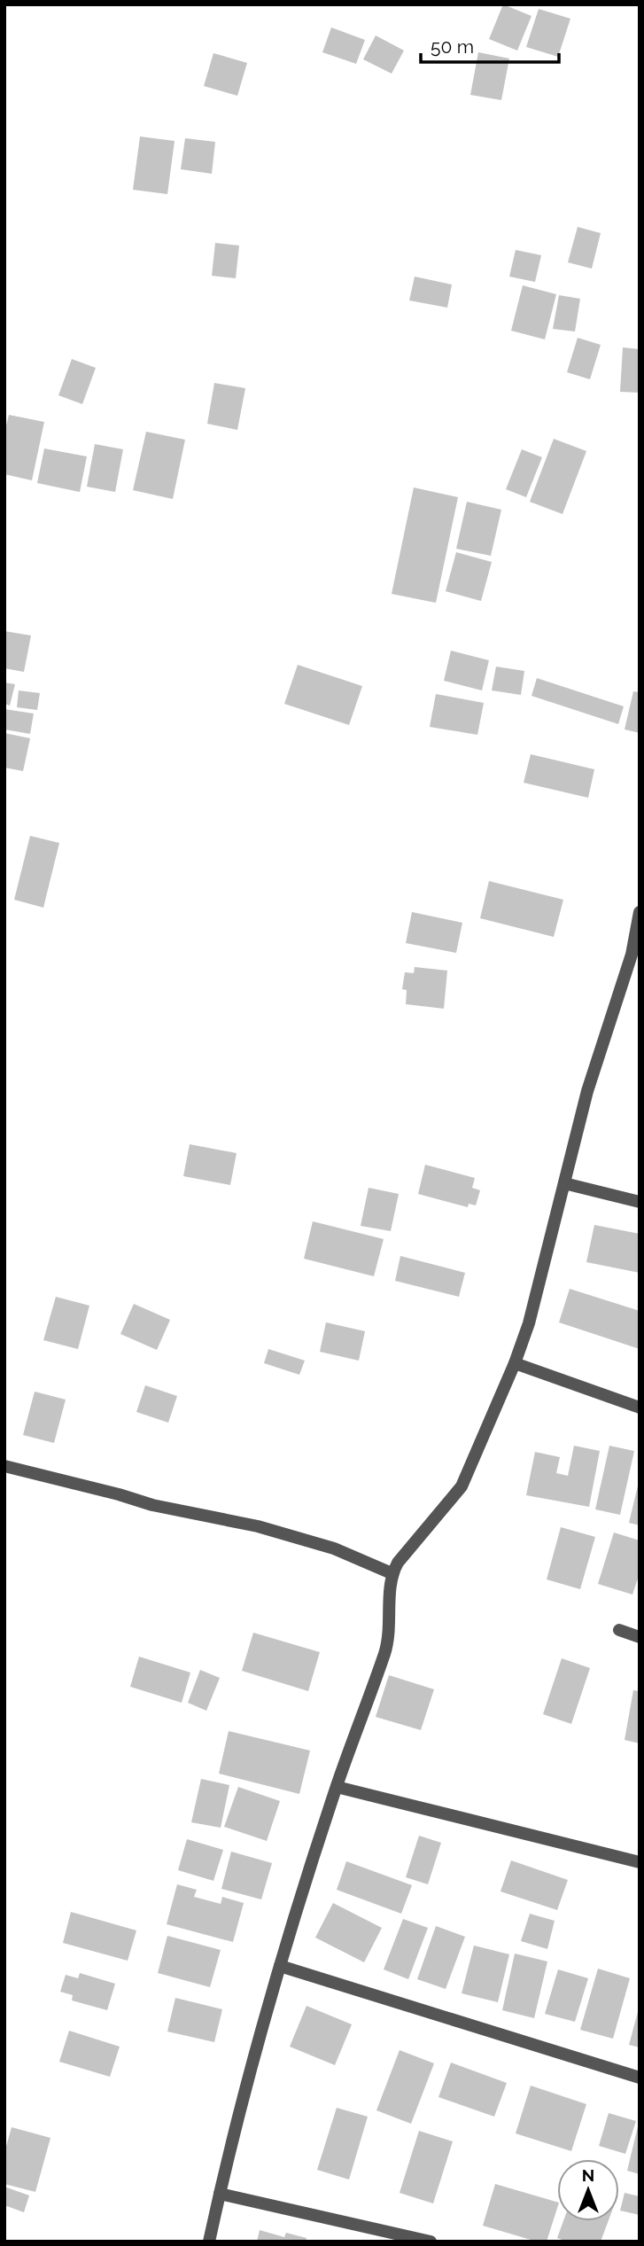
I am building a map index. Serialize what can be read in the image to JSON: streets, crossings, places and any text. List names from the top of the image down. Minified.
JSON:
{"scale_bar":"50 m","north":"top"}
